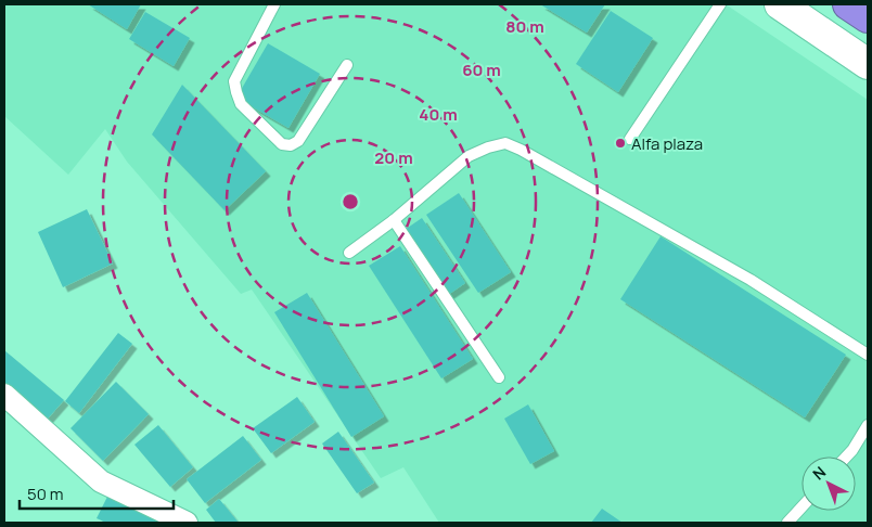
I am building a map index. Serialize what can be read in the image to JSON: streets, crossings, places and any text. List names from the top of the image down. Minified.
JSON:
{"places":["Alfa plaza"],"scale_bar":"50 m","north":"top left","rings":["80 m","60 m","40 m","20 m"]}
